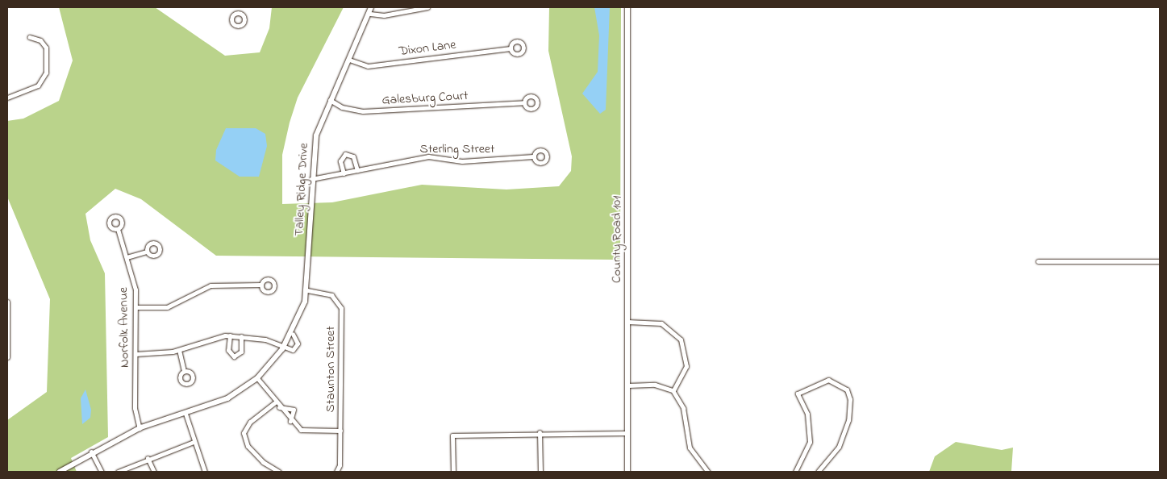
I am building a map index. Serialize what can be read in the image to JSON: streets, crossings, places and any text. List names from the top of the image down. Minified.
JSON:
{"streets":{"street":["Dixon Lane","Galesburg Court","Sterling Street","Talley Ridge Drive","County Road 101","Norfolk Avenue","Staunton Street"]},"crossings":[["Dixon Lane","Talley Ridge Drive"],["Galesburg Court","Talley Ridge Drive"],["Sterling Street","Talley Ridge Drive"],["Talley Ridge Drive","Norfolk Avenue"],["Talley Ridge Drive","Staunton Street"]]}
